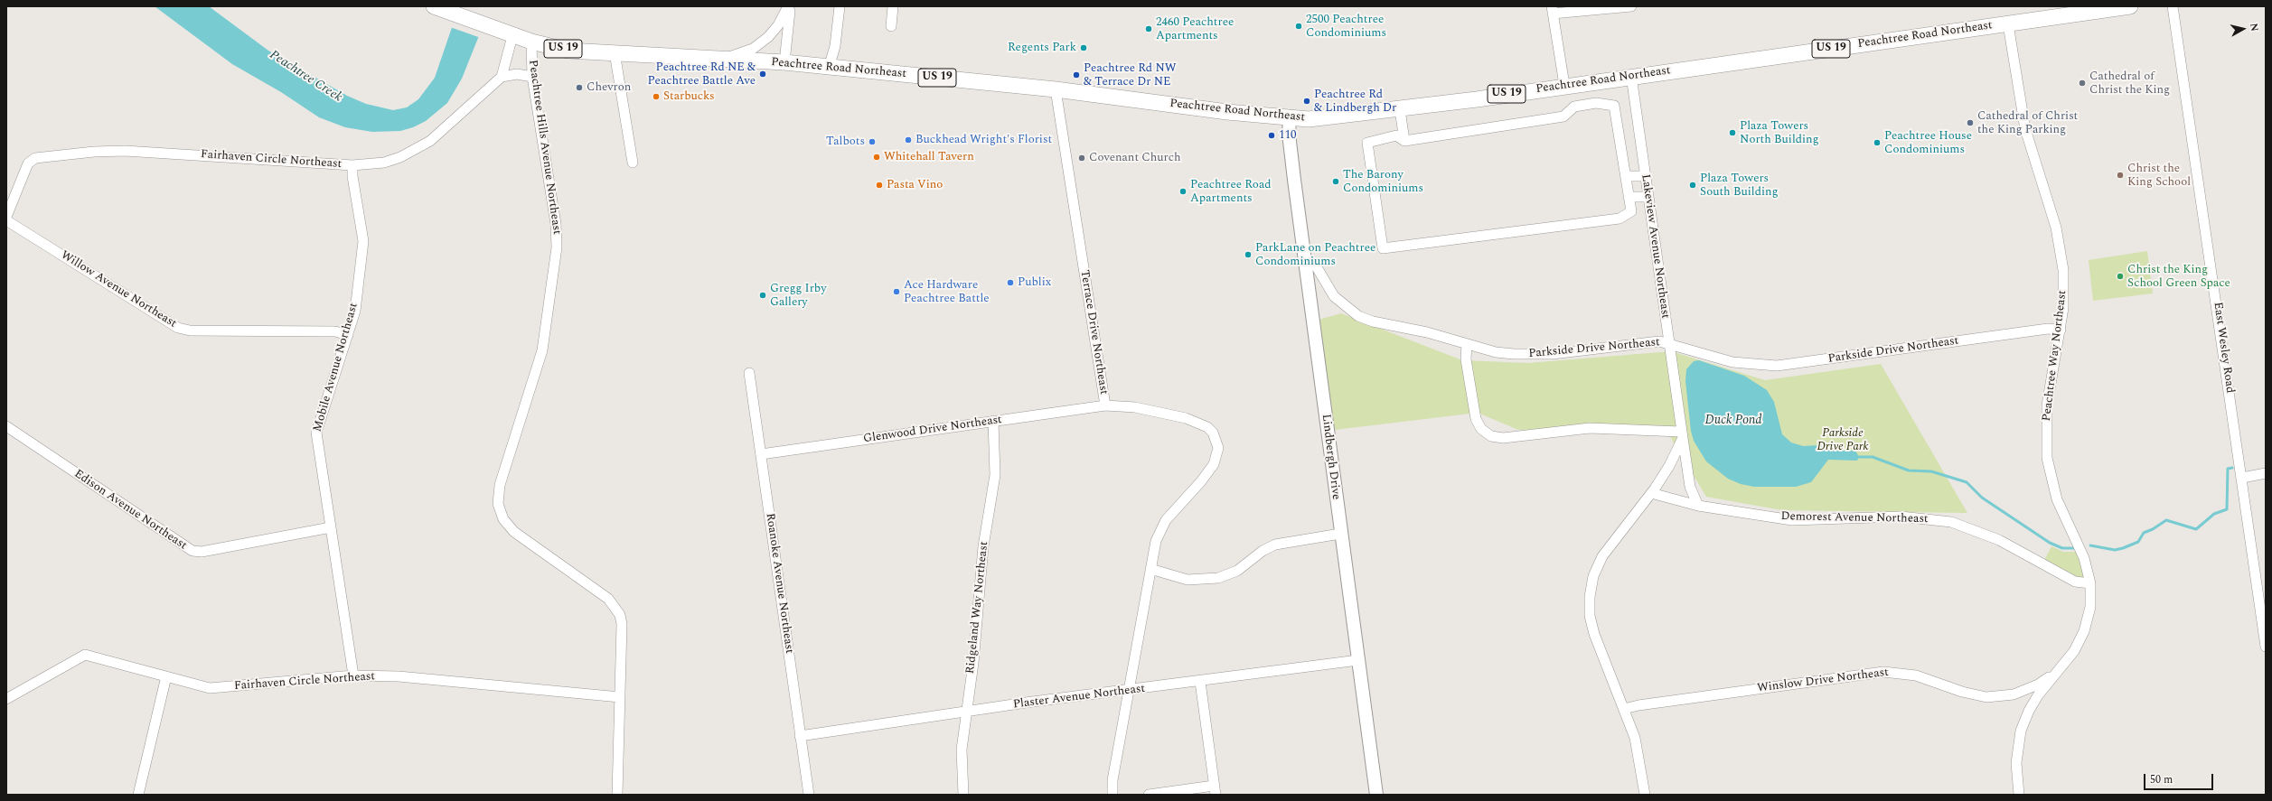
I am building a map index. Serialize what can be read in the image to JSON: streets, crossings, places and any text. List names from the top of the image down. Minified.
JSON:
{"streets":{"highway":["Peachtree Road Northeast","US 19"],"main road":["Lindbergh Drive"],"street":["Peachtree Hills Avenue Northeast","Fairhaven Circle Northeast","Lakeview Avenue Northeast","Willow Avenue Northeast","Terrace Drive Northeast","East Wesley Road","Parkside Drive Northeast","Peachtree Way Northeast","Mobile Avenue Northeast","Glenwood Drive Northeast","Edison Avenue Northeast","Demorest Avenue Northeast","Roanoke Avenue Northeast","Ridgeland Way Northeast","Winslow Drive Northeast","Plaster Avenue Northeast"]},"crossings":[["Peachtree Road Northeast","Peachtree Hills Avenue Northeast"],["Peachtree Road Northeast","Lakeview Avenue Northeast"],["Peachtree Road Northeast","Terrace Drive Northeast"],["Peachtree Road Northeast","Peachtree Way Northeast"],["Peachtree Road Northeast","Lindbergh Drive"],["Peachtree Hills Avenue Northeast","Fairhaven Circle Northeast"],["Fairhaven Circle Northeast","Mobile Avenue Northeast"],["Lakeview Avenue Northeast","Parkside Drive Northeast"],["Lakeview Avenue Northeast","Demorest Avenue Northeast"],["Willow Avenue Northeast","Mobile Avenue Northeast"],["Terrace Drive Northeast","Glenwood Drive Northeast"],["Terrace Drive Northeast","Plaster Avenue Northeast"],["Parkside Drive Northeast","Peachtree Way Northeast"],["Parkside Drive Northeast","Lindbergh Drive"],["Peachtree Way Northeast","Demorest Avenue Northeast"],["Peachtree Way Northeast","Winslow Drive Northeast"],["Mobile Avenue Northeast","Edison Avenue Northeast"],["Glenwood Drive Northeast","Roanoke Avenue Northeast"],["Glenwood Drive Northeast","Ridgeland Way Northeast"],["Lindbergh Drive","Plaster Avenue Northeast"],["Roanoke Avenue Northeast","Plaster Avenue Northeast"],["Ridgeland Way Northeast","Plaster Avenue Northeast"]],"water":["Peachtree Creek","Duck Pond"],"parks":["Parkside Drive Park"],"places":["2500 Peachtree Condominiums","2460 Peachtree Apartments","Regents Park","Peachtree Rd NE & Peachtree Battle Ave","Peachtree Rd NW & Terrace Dr NE","Cathedral of Christ the King","Chevron","Starbucks","Peachtree Rd & Lindbergh Dr","Cathedral of Christ the King Parking","Plaza Towers North Building","110","Buckhead Wright's Florist","Talbots","Peachtree House Condominiums","Whitehall Tavern","Covenant Church","Christ the King School","The Barony Condominiums","Pasta Vino","Plaza Towers South Building","Peachtree Road Apartments","ParkLane on Peachtree Condominiums","Christ the King School Green Space","Publix","Ace Hardware Peachtree Battle","Gregg Irby Gallery"],"scale_bar":"50 m","north":"right"}
